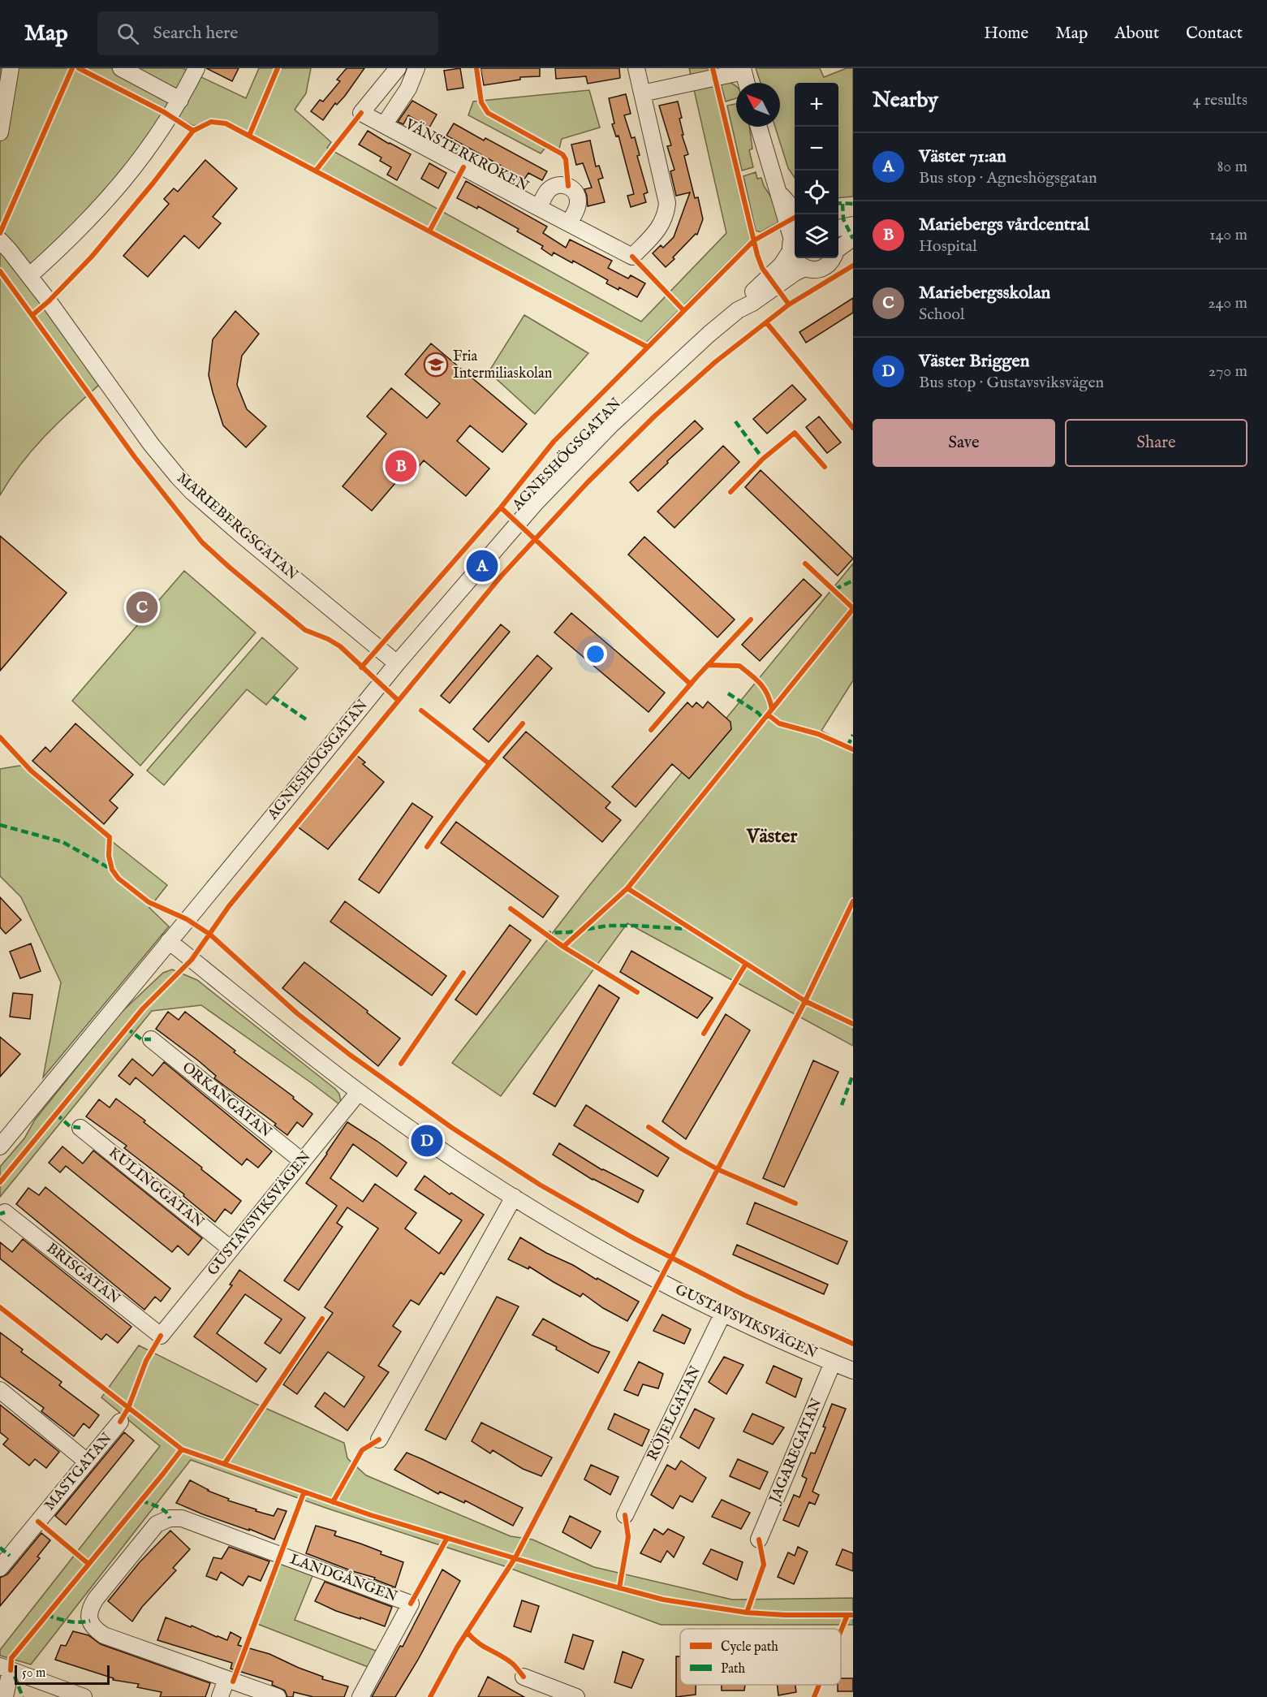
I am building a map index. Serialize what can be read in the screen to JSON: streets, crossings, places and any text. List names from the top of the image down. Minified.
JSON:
{"streets":{"street":["VÄNSTERKROKEN","AGNESHÖGSGATAN","MARIEBERGSGATAN","ORKANGATAN","KULINGGATAN","GUSTAVSVIKSVÄGEN","BRISGATAN","RÖJELGATAN","JAGAREGATAN","MASTGATAN","LANDGÅNGEN"]},"crossings":[["AGNESHÖGSGATAN","MARIEBERGSGATAN"],["AGNESHÖGSGATAN","GUSTAVSVIKSVÄGEN"],["ORKANGATAN","GUSTAVSVIKSVÄGEN"],["KULINGGATAN","GUSTAVSVIKSVÄGEN"],["GUSTAVSVIKSVÄGEN","BRISGATAN"],["GUSTAVSVIKSVÄGEN","RÖJELGATAN"],["GUSTAVSVIKSVÄGEN","JAGAREGATAN"]],"districts":["Väster"],"places":{"school or university":["Fria Intermiliaskolan"]},"legend":["Cycle path","Path"],"scale_bar":"50 m","north":"top left","page":{"header":"Map","search":"Search here","nav":["Home","Map","About","Contact"],"heading":["Nearby","4 results"],"map_buttons":["+","−"],"list":[{"mark":"A","name":"Väster 71:an","note":"Bus stop · Agneshögsgatan","value":"80 m"},{"mark":"B","name":"Mariebergs vårdcentral","note":"Hospital","value":"140 m"},{"mark":"C","name":"Mariebergsskolan","note":"School","value":"240 m"},{"mark":"D","name":"Väster Briggen","note":"Bus stop · Gustavsviksvägen","value":"270 m"}],"buttons":["Save","Share"],"pins":["B","A","C","D"],"scale":"50 m"}}
